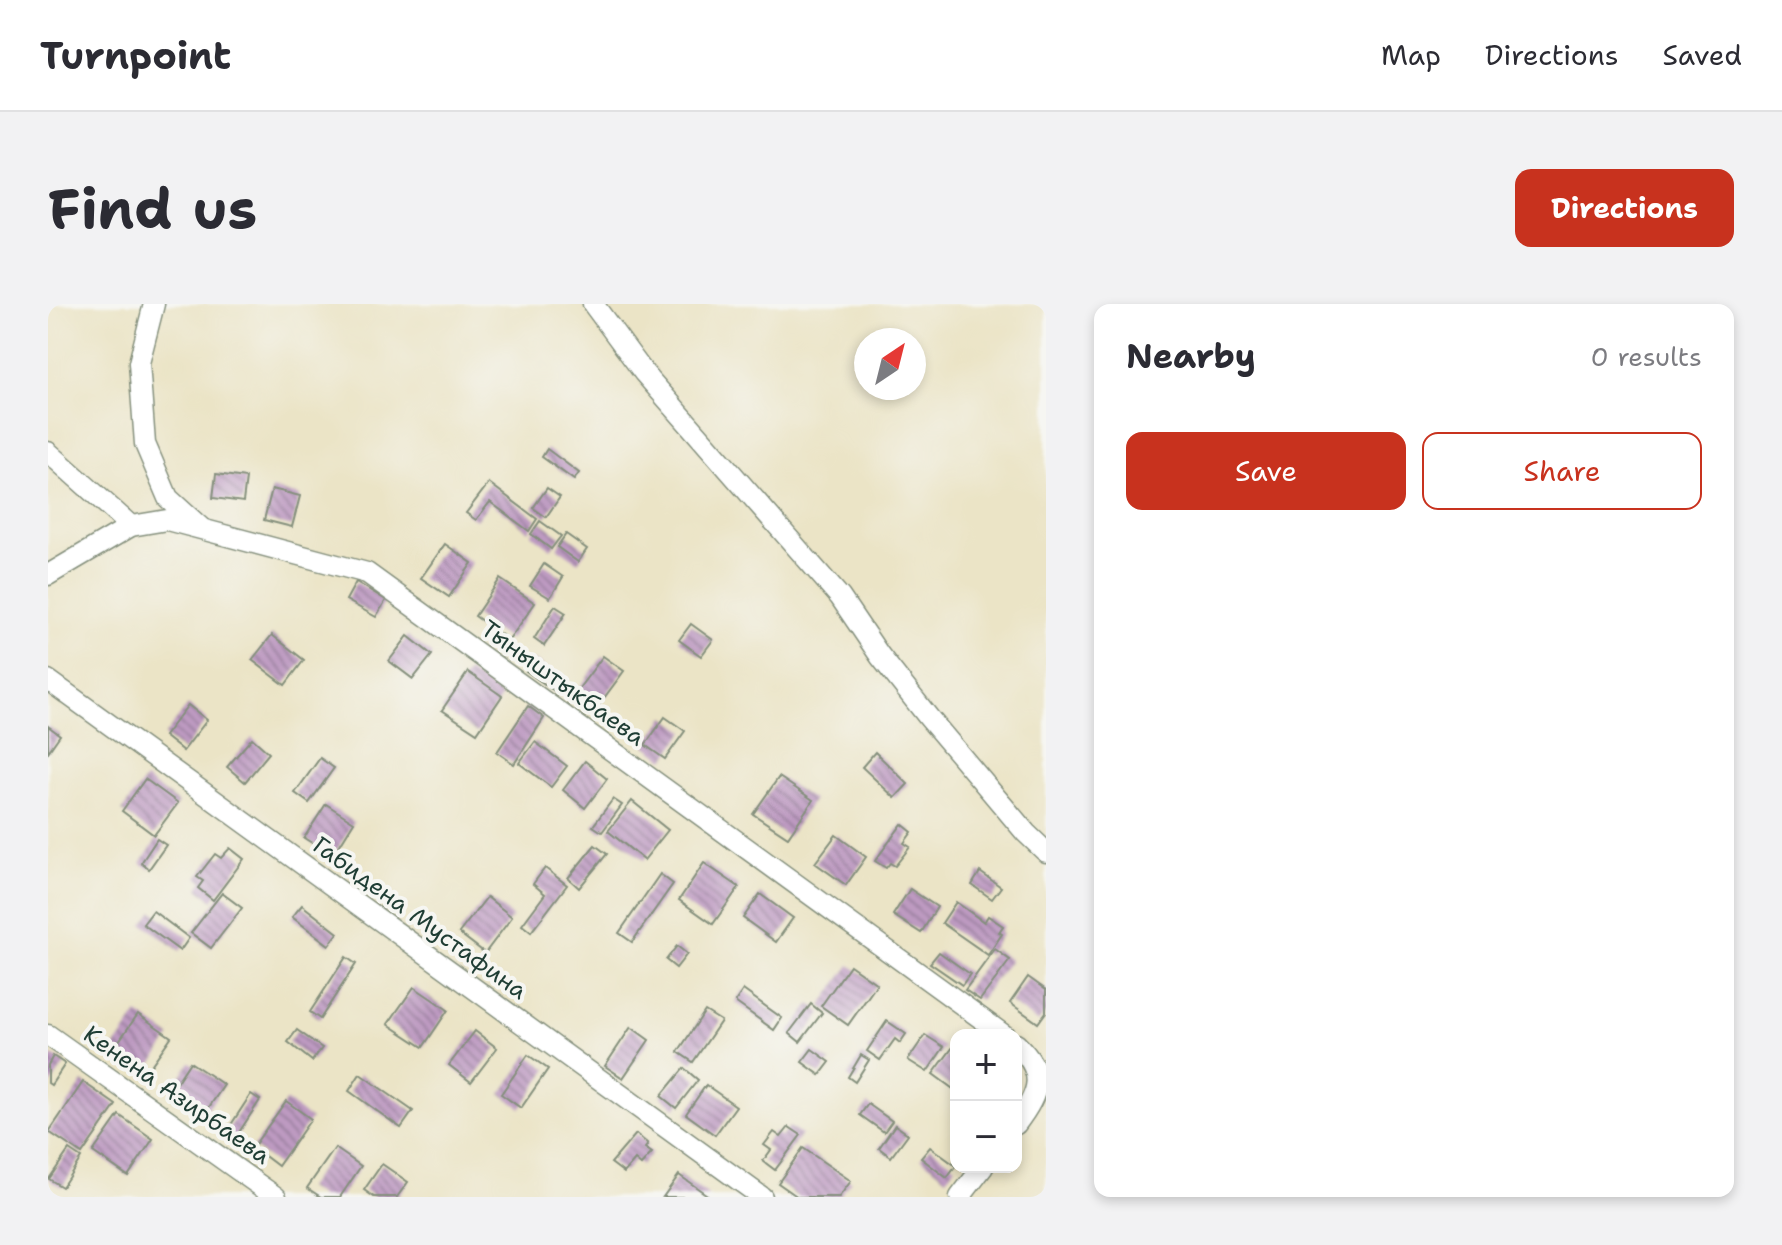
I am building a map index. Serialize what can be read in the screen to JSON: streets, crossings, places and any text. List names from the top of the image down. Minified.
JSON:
{"streets":{"street":["Тыныштыкбаева","Габидена Мустафина","Кенена Азирбаева"]},"north":"top right","page":{"header":"Turnpoint","nav":["Map","Directions","Saved"],"buttons":["Directions",["Save","Share"]],"title":"Find us","heading":["Nearby","0 results"],"map_buttons":["+","−"]}}
